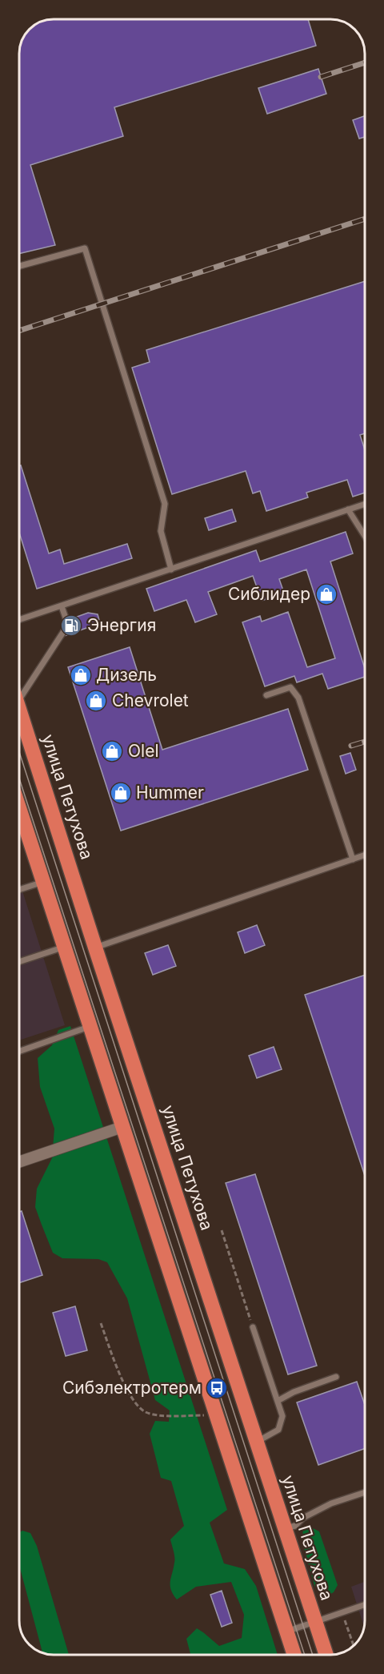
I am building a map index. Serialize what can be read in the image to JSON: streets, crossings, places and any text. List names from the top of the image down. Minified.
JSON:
{"streets":{"highway":["улица Петухова"]},"places":{"shop":["Сиблидер","Дизель","Chevrolet","Olel","Hummer"],"fuel station":["Энергия"],"bus stop":["Сибэлектротерм"]}}
